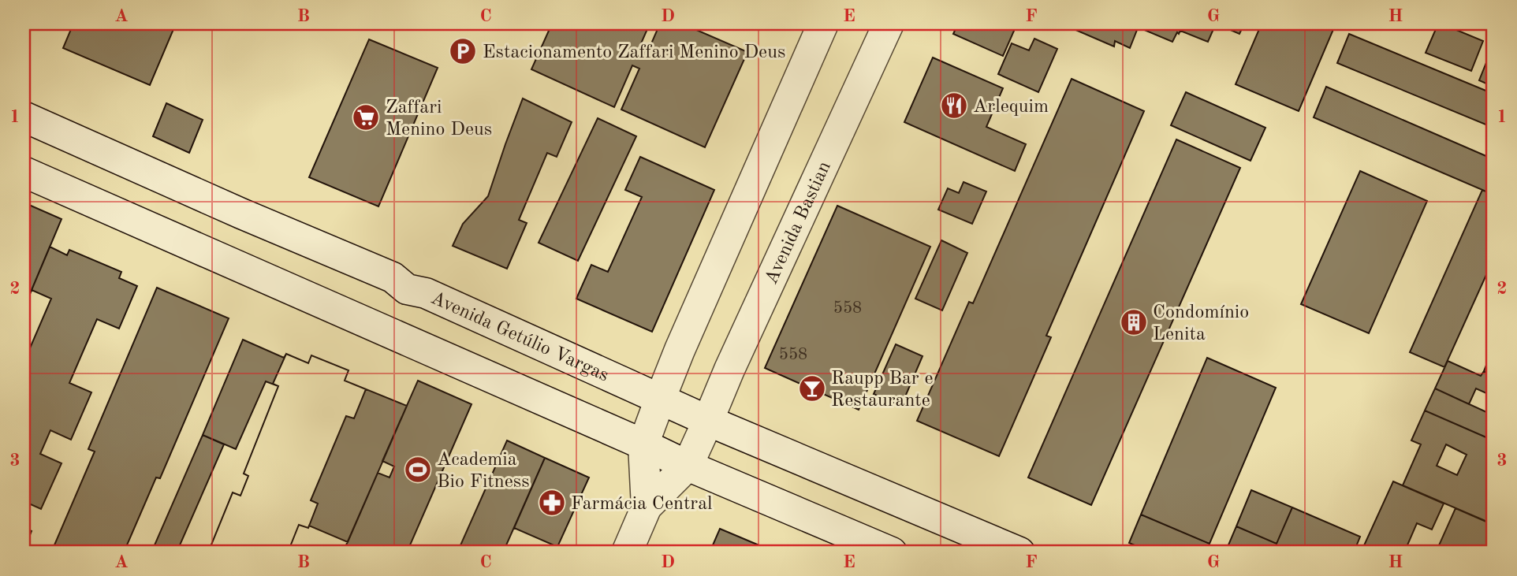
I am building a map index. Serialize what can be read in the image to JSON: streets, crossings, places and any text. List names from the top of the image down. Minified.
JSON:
{"streets":{"main road":["Avenida Bastian","Avenida Getúlio Vargas"]},"crossings":[["Avenida Bastian","Avenida Getúlio Vargas"]],"places":{"parking":["Estacionamento Zaffari Menino Deus"],"restaurant":["Arlequim"],"supermarket":["Zaffari Menino Deus"],"building":["Condomínio Lenita"],"bar":["Raupp Bar e Restaurante"],"sports":["Academia Bio Fitness"],"pharmacy":["Farmácia Central"]},"house_numbers":["558","558"],"grid":{"columns":["A","B","C","D","E","F","G","H"],"rows":["1","2","3"]}}
